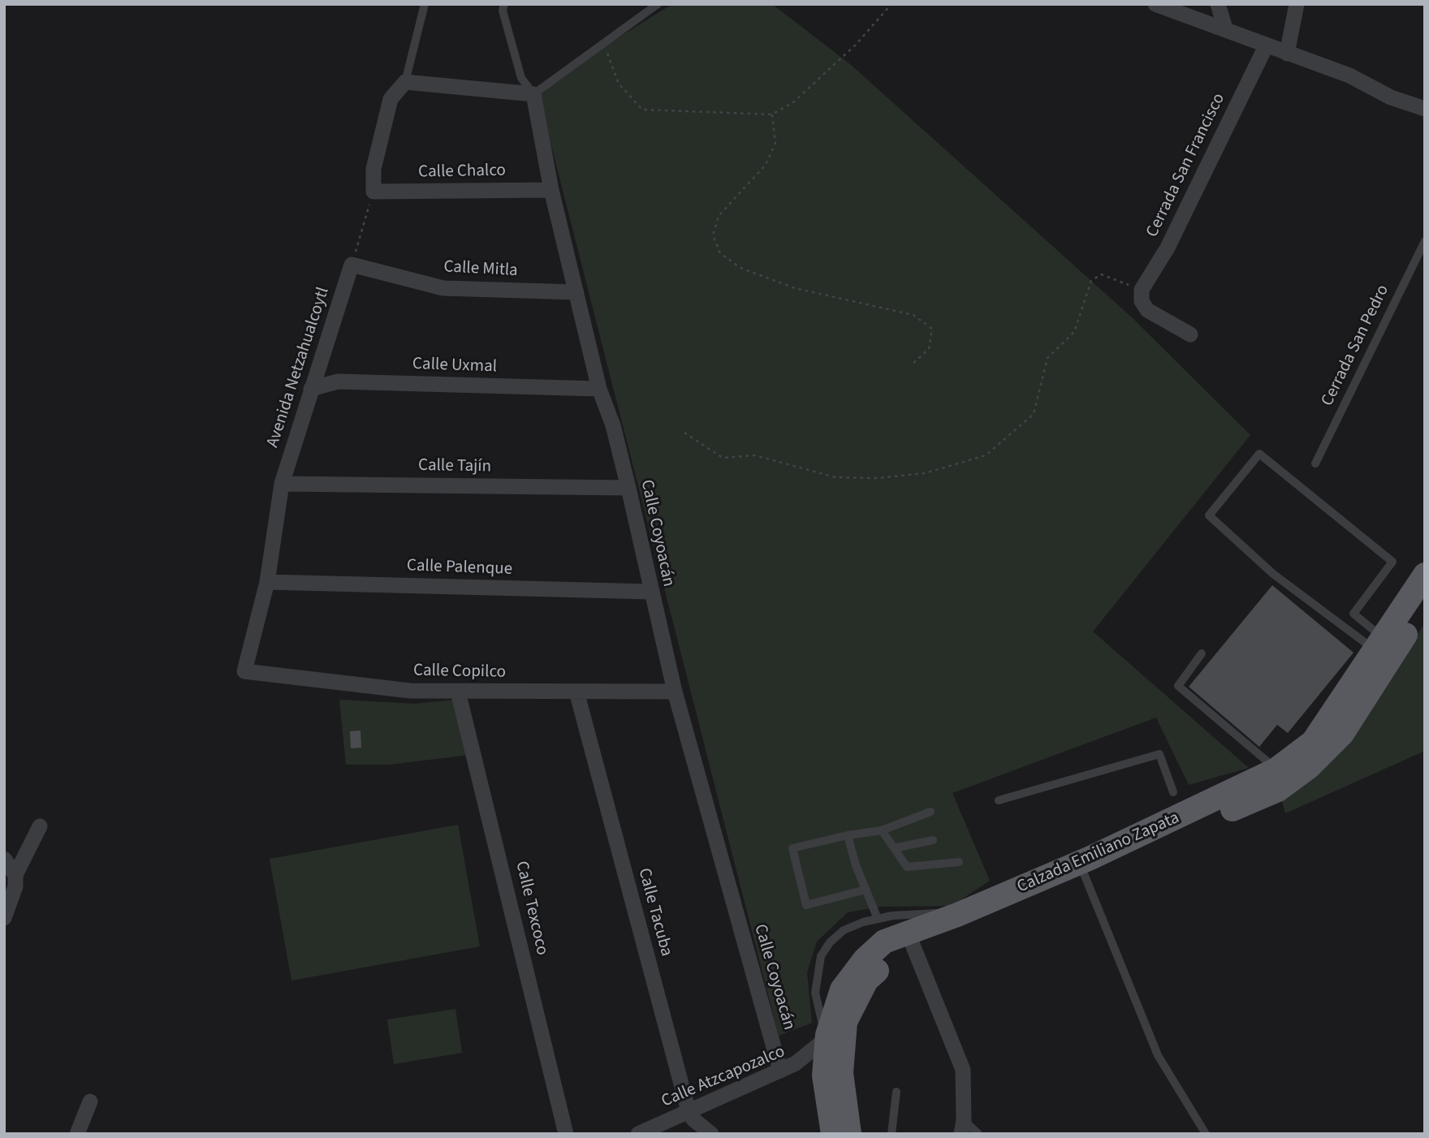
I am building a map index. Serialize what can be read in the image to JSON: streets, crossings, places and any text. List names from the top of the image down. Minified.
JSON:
{"streets":{"main road":["Calzada Emiliano Zapata"],"street":["Cerrada San Francisco","Calle Chalco","Calle Mitla","Calle Uxmal","Avenida Netzahualcoytl","Calle Tajín","Calle Coyoacán","Calle Palenque","Calle Copilco","Calle Texcoco","Calle Tacuba","Calle Atzcapozalco"],"lane":["Cerrada San Pedro"]},"crossings":[["Calle Chalco","Calle Coyoacán"],["Calle Mitla","Avenida Netzahualcoytl"],["Calle Mitla","Calle Coyoacán"],["Calle Uxmal","Avenida Netzahualcoytl"],["Calle Uxmal","Calle Coyoacán"],["Avenida Netzahualcoytl","Calle Tajín"],["Avenida Netzahualcoytl","Calle Palenque"],["Avenida Netzahualcoytl","Calle Copilco"],["Calle Tajín","Calle Coyoacán"],["Calle Coyoacán","Calle Palenque"],["Calle Coyoacán","Calle Copilco"],["Calle Coyoacán","Calle Atzcapozalco"],["Calle Copilco","Calle Texcoco"],["Calle Copilco","Calle Tacuba"],["Calzada Emiliano Zapata","Calle Atzcapozalco"],["Calle Tacuba","Calle Atzcapozalco"]]}
